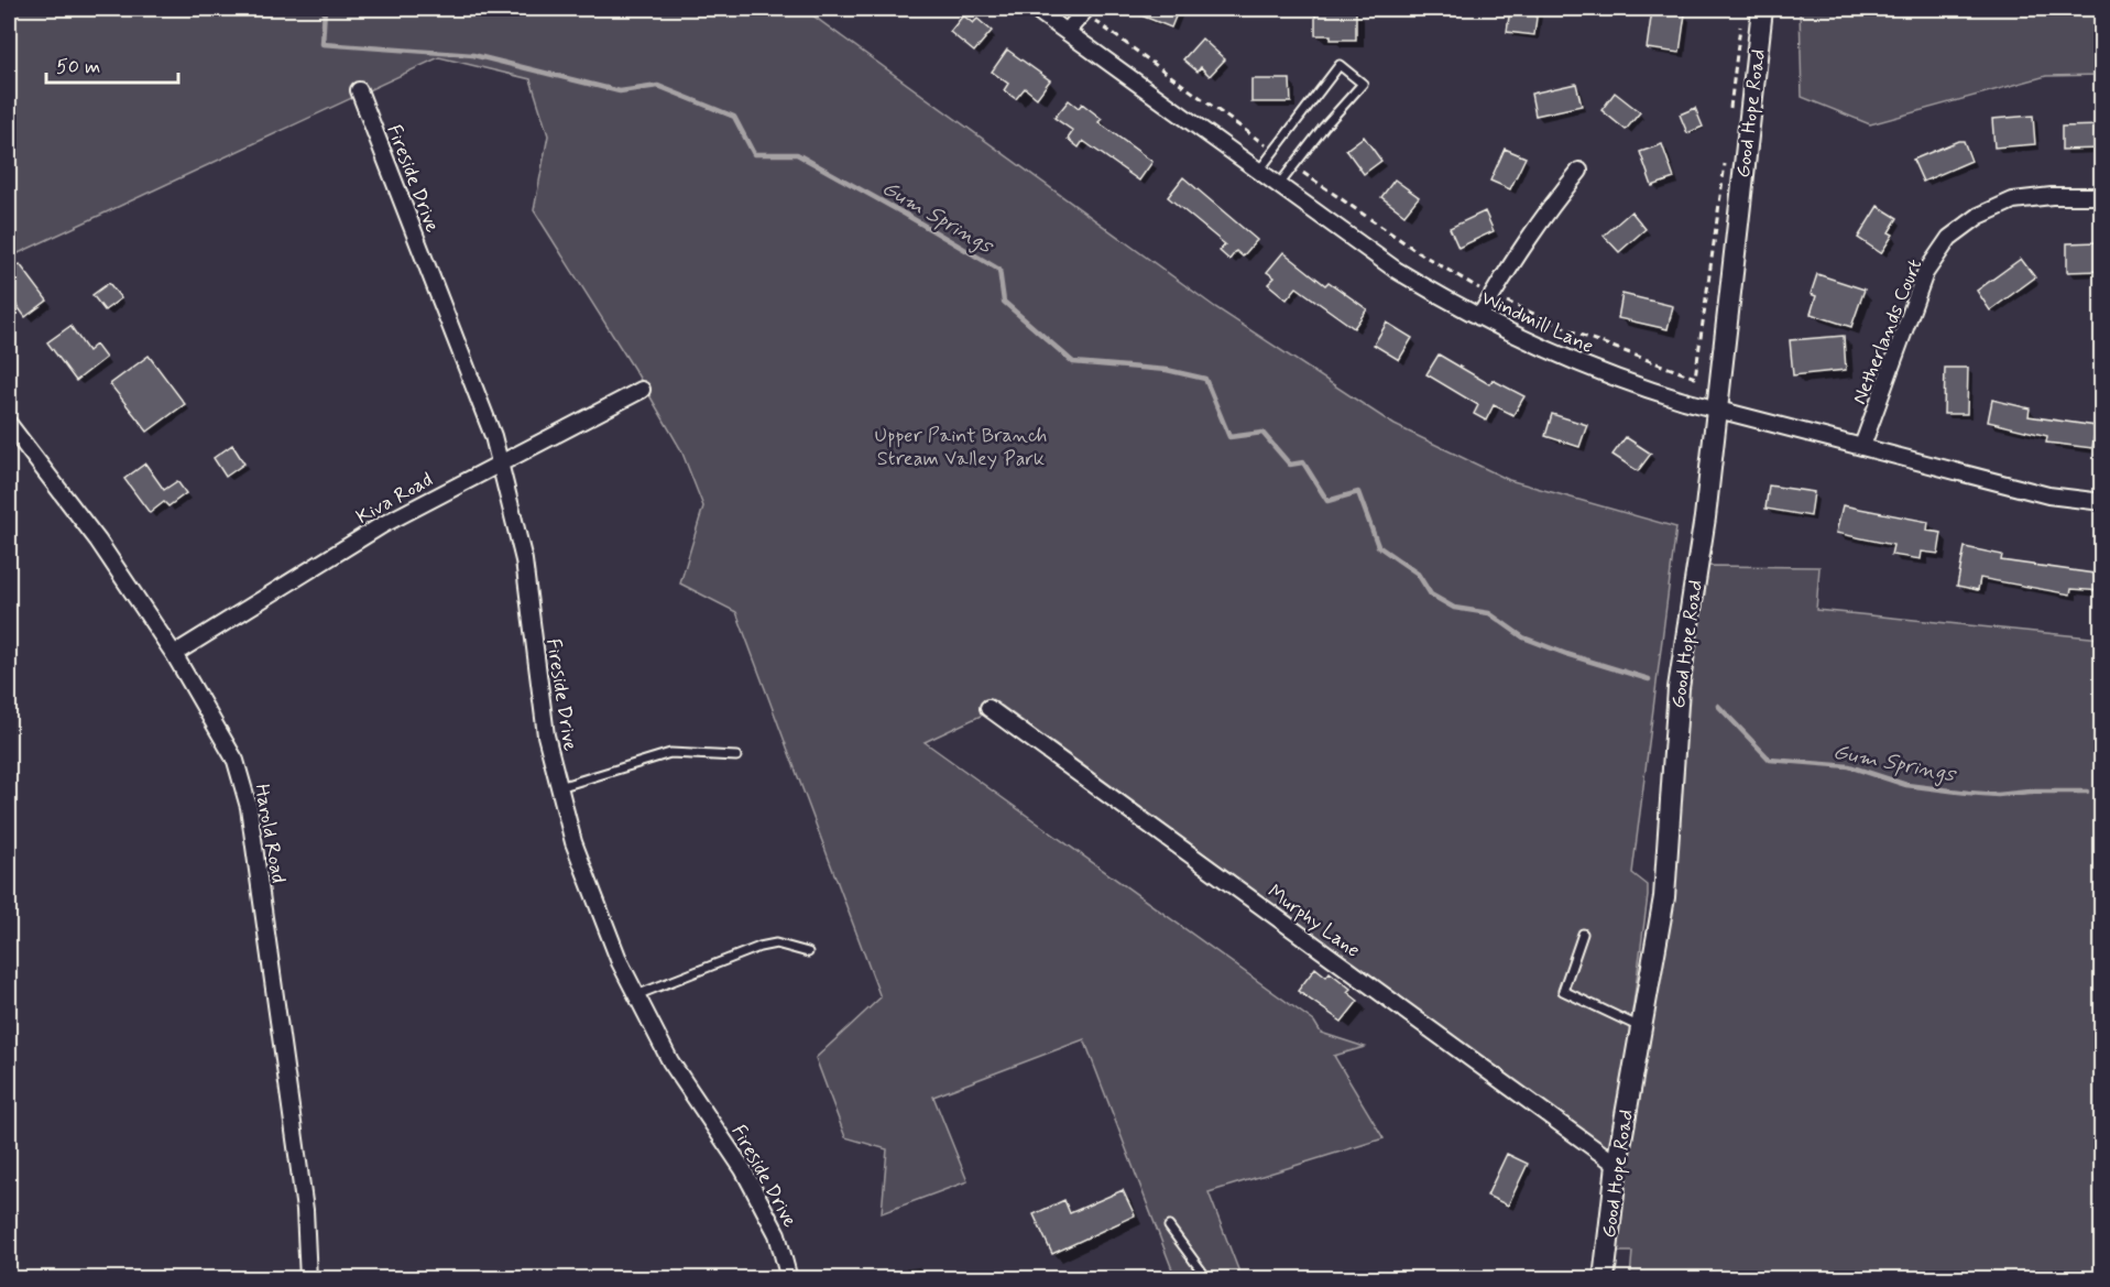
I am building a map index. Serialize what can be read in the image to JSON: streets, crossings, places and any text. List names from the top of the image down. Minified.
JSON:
{"streets":{"street":["Good Hope Road","Fireside Drive","Windmill Lane","Netherlands Court","Kiva Road","Harold Road","Murphy Lane"]},"crossings":[["Good Hope Road","Windmill Lane"],["Good Hope Road","Murphy Lane"],["Fireside Drive","Kiva Road"],["Windmill Lane","Netherlands Court"],["Kiva Road","Harold Road"]],"water":["Gum Springs"],"parks":["Upper Paint Branch Stream Valley Park"],"scale_bar":"50 m"}
